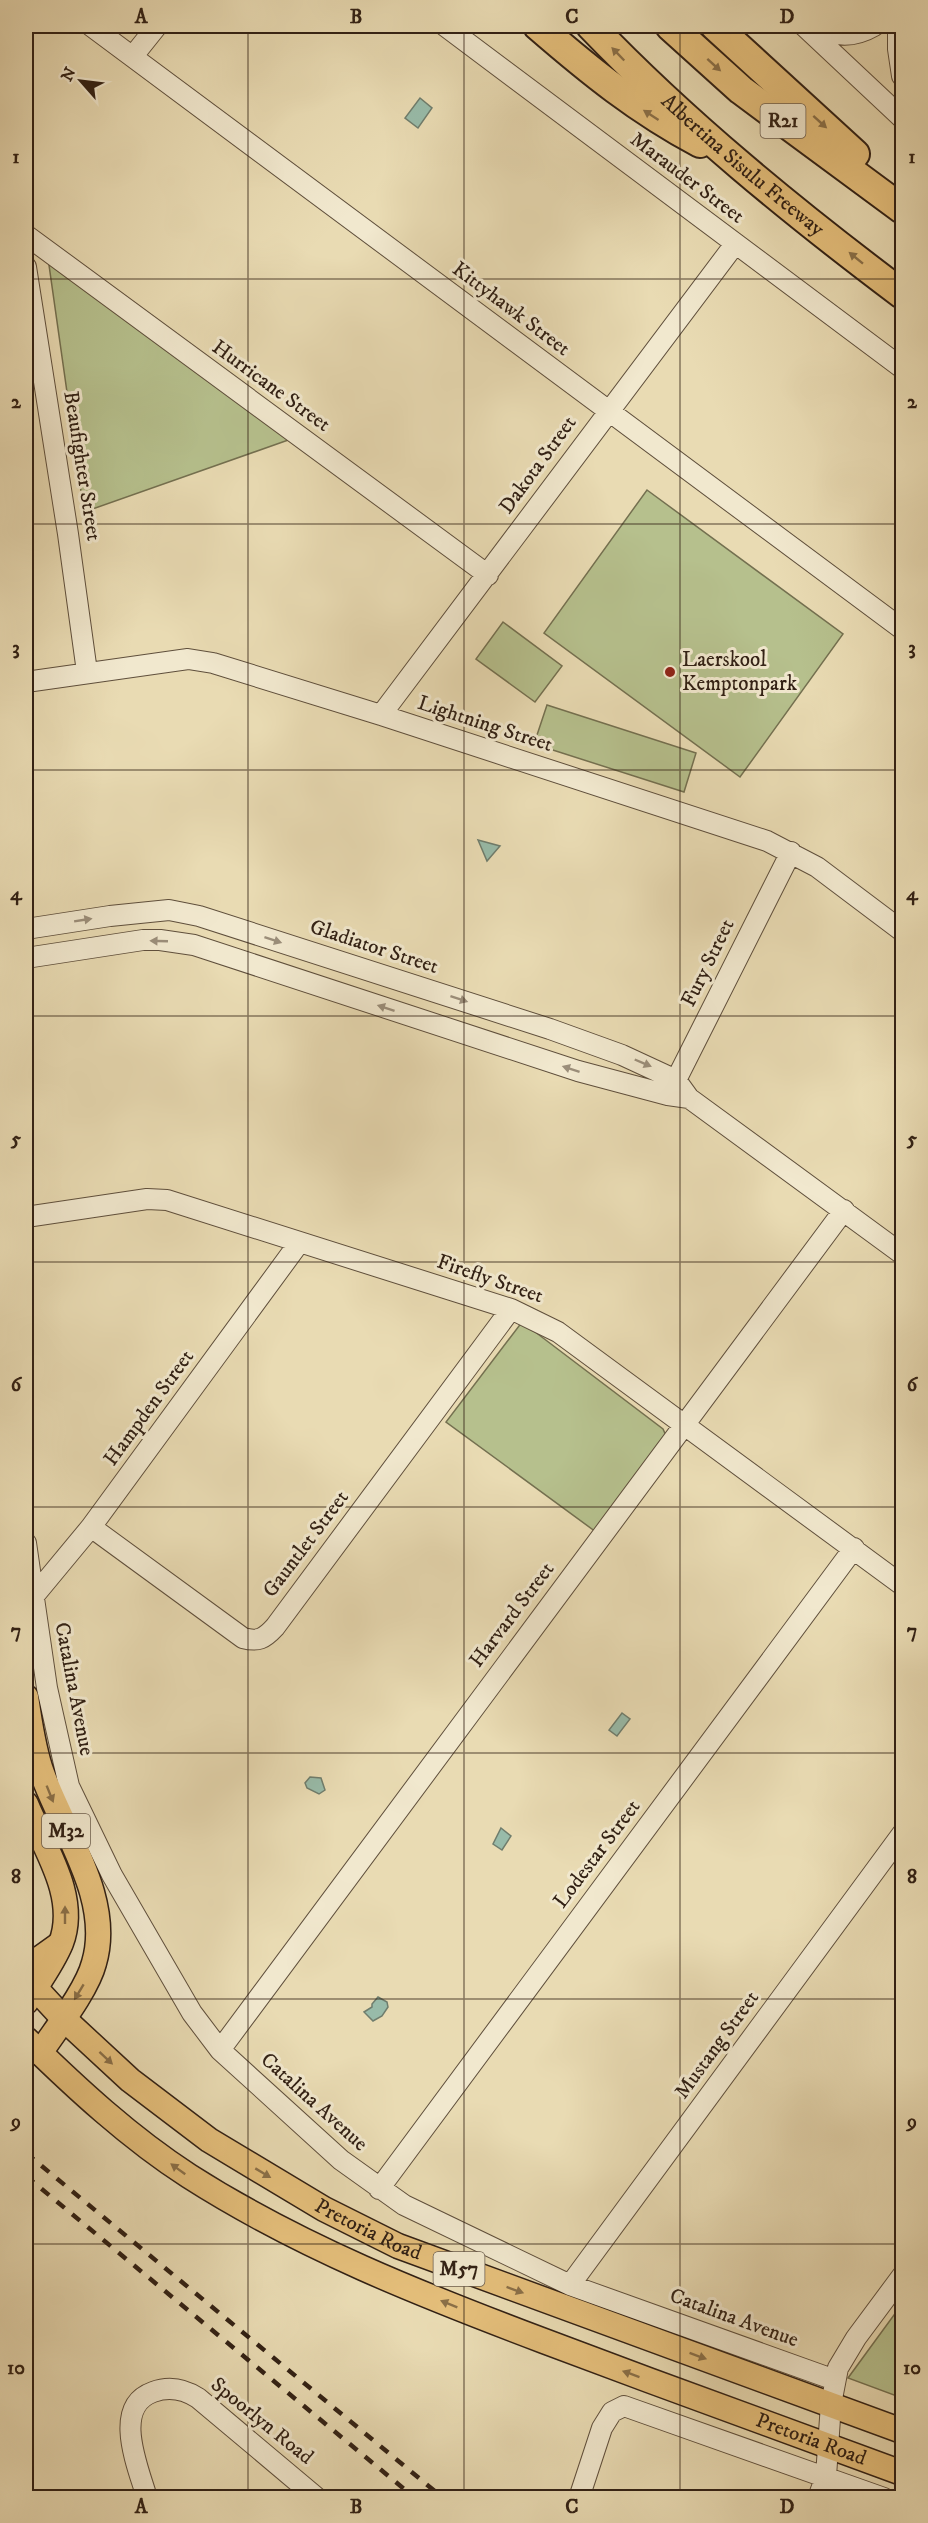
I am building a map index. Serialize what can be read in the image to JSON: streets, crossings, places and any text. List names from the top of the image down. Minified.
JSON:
{"streets":{"highway":["R21","Albertina Sisulu Freeway"],"main road":["M32","Pretoria Road","M57"],"street":["Marauder Street","Kittyhawk Street","Hurricane Street","Dakota Street","Beaufighter Street","Lightning Street","Gladiator Street","Fury Street","Firefly Street","Hampden Street","Gauntlet Street","Harvard Street","Catalina Avenue","Lodestar Street","Mustang Street","Spoorlyn Road"]},"crossings":[["Marauder Street","Dakota Street"],["Kittyhawk Street","Dakota Street"],["Hurricane Street","Dakota Street"],["Dakota Street","Lightning Street"],["Beaufighter Street","Lightning Street"],["Lightning Street","Fury Street"],["Gladiator Street","Fury Street"],["Gladiator Street","Harvard Street"],["Firefly Street","Hampden Street"],["Firefly Street","Gauntlet Street"],["Firefly Street","Harvard Street"],["Firefly Street","Lodestar Street"],["Hampden Street","Gauntlet Street"],["Hampden Street","Catalina Avenue"],["Harvard Street","Catalina Avenue"],["Catalina Avenue","Lodestar Street"],["Catalina Avenue","Mustang Street"],["M32","Pretoria Road"]],"places":["Laerskool Kemptonpark"],"north":"top left","grid":{"columns":["A","B","C","D"],"rows":["1","2","3","4","5","6","7","8","9","10"]}}
